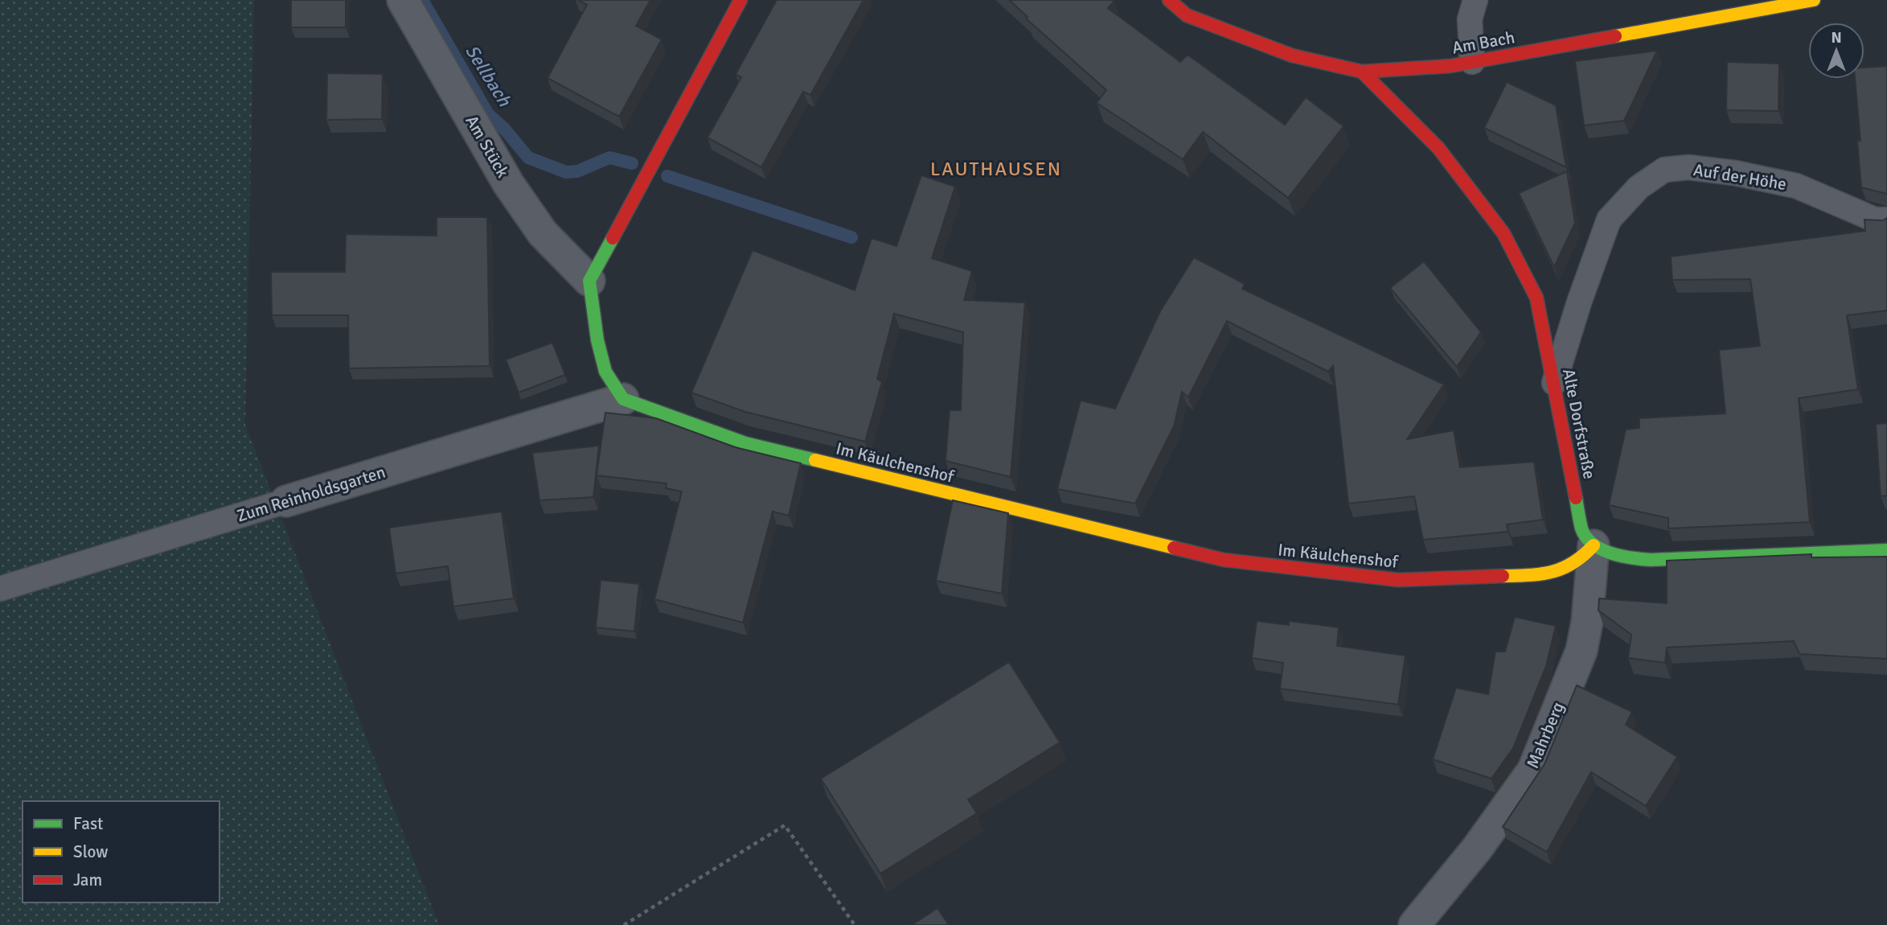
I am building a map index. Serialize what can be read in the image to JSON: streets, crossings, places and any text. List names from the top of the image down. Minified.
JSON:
{"streets":{"street":["Am Bach","Am Stück","Alte Dorfstraße","Im Käulchenshof","Zum Reinholdsgarten","Mahrberg"],"lane":["Auf der Höhe"]},"crossings":[["Am Bach","Alte Dorfstraße"],["Auf der Höhe","Alte Dorfstraße"],["Alte Dorfstraße","Im Käulchenshof"],["Alte Dorfstraße","Mahrberg"],["Im Käulchenshof","Zum Reinholdsgarten"],["Im Käulchenshof","Mahrberg"]],"districts":["LAUTHAUSEN"],"water":["Sellbach"],"legend":["Fast","Slow","Jam"],"north":"top"}
